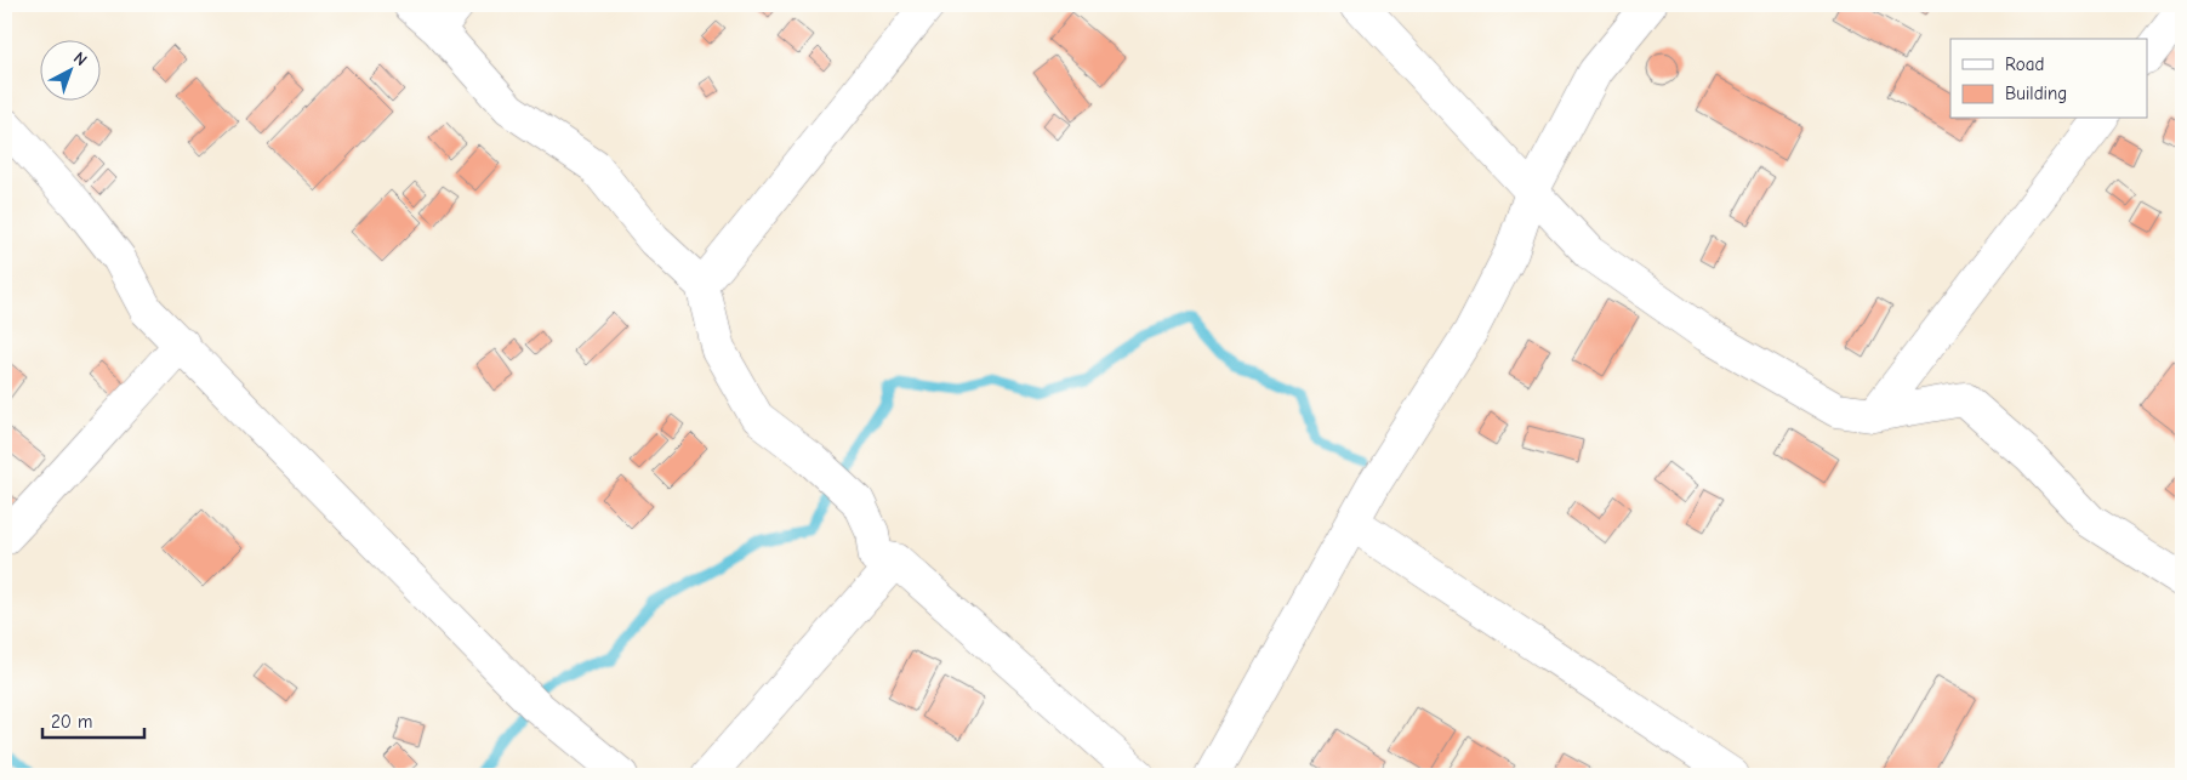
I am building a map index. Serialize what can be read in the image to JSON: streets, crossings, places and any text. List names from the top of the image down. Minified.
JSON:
{"legend":["Road","Building"],"scale_bar":"20 m","north":"top right"}
